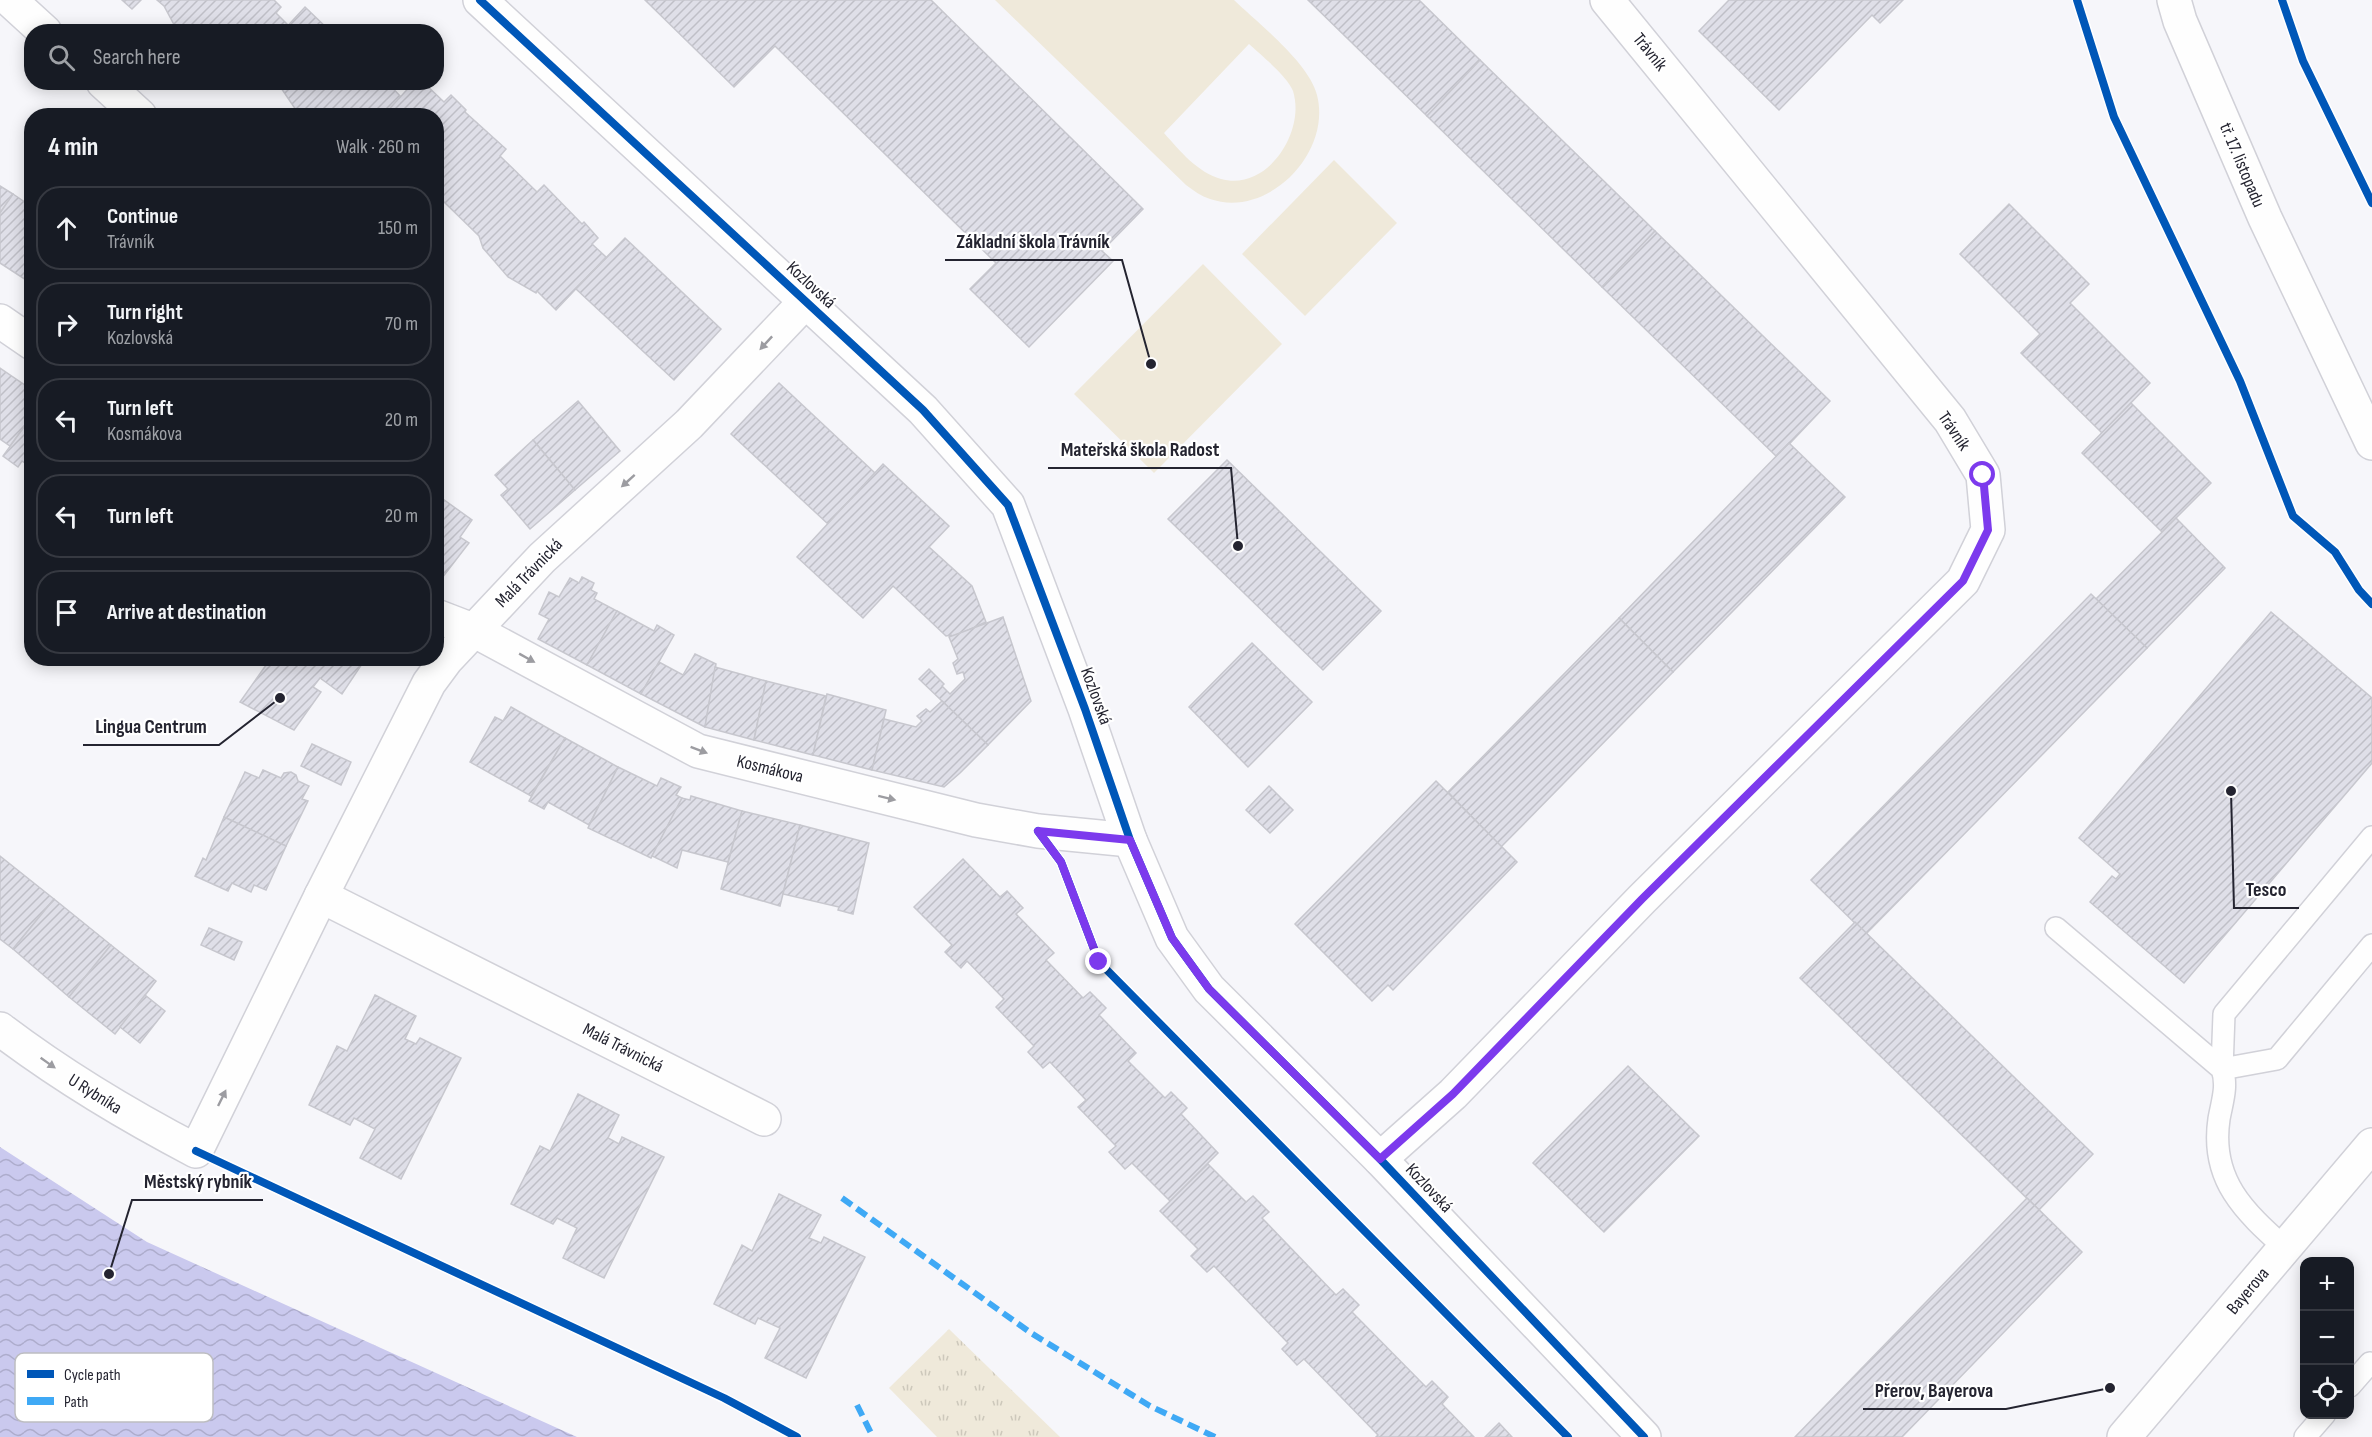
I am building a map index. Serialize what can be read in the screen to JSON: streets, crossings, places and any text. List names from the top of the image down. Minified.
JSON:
{"streets":{"street":["Trávník","tř. 17. listopadu","Kozlovská","Malá Trávnická","Kosmákova","U Rybníka","Bayerova"]},"crossings":[["Trávník","Kozlovská"],["Kozlovská","Malá Trávnická"],["Kozlovská","Kosmákova"],["Malá Trávnická","Kosmákova"],["Malá Trávnická","U Rybníka"]],"one_way":["Kosmákova","U Rybníka"],"places":["Základní škola Trávník","Mateřská škola Radost","Lingua Centrum","Tesco","Městský rybník","Přerov, Bayerova"],"legend":["Cycle path","Path"],"page":{"search":"Search here","heading":["4 min","Walk · 260 m"],"list":[["Continue","Trávník","150 m"],["Turn right","Kozlovská","70 m"],["Turn left","Kosmákova","20 m"],["Turn left","20 m"],"Arrive at destination"],"map_buttons":["+","−"]}}
